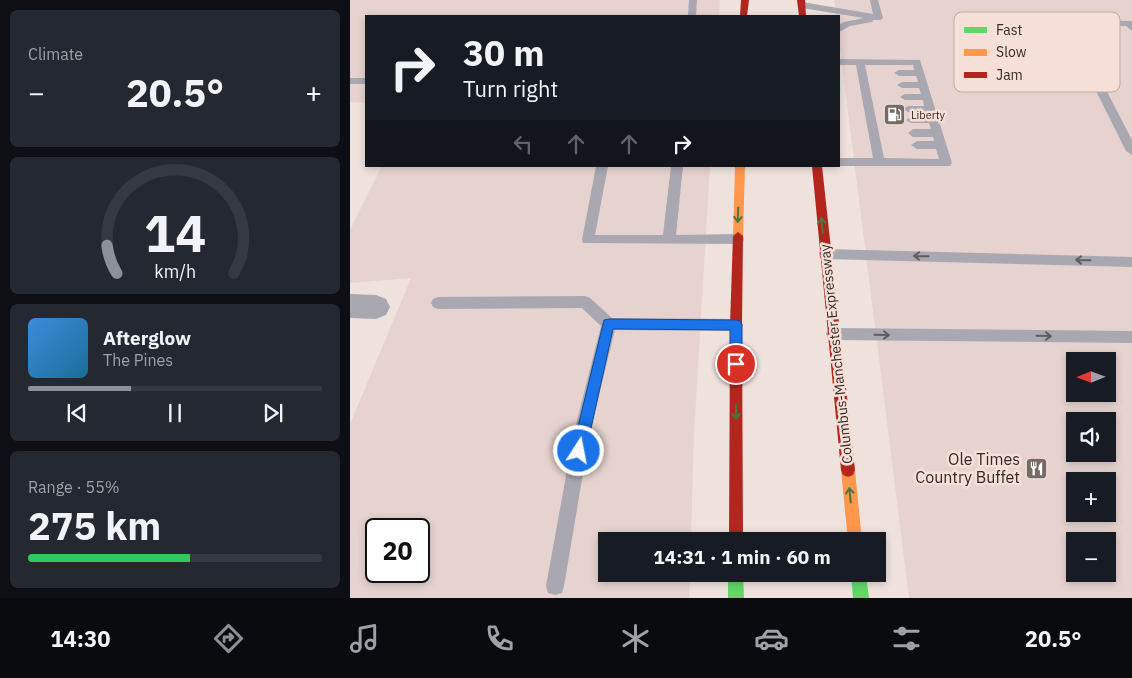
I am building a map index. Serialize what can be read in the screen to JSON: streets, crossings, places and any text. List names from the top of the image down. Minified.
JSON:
{"streets":{"main road":["Columbus-Manchester Expressway"]},"places":{"fuel station":["Liberty"],"restaurant":["Ole Times Country Buffet"]},"legend":["Fast","Slow","Jam"],"north":"left","page":{"tile":["Climate",["Range · 55%","275 km"]],"turn":["30 m","Turn right"],"heat":["−","20.5°","+"],"song":["Afterglow","The Pines"],"map_buttons":["+","−"],"limit":"20","trip":"14:31 · 1 min · 60 m","tabs":["14:30","20.5°"],"gauge":["14","km/h"]}}
